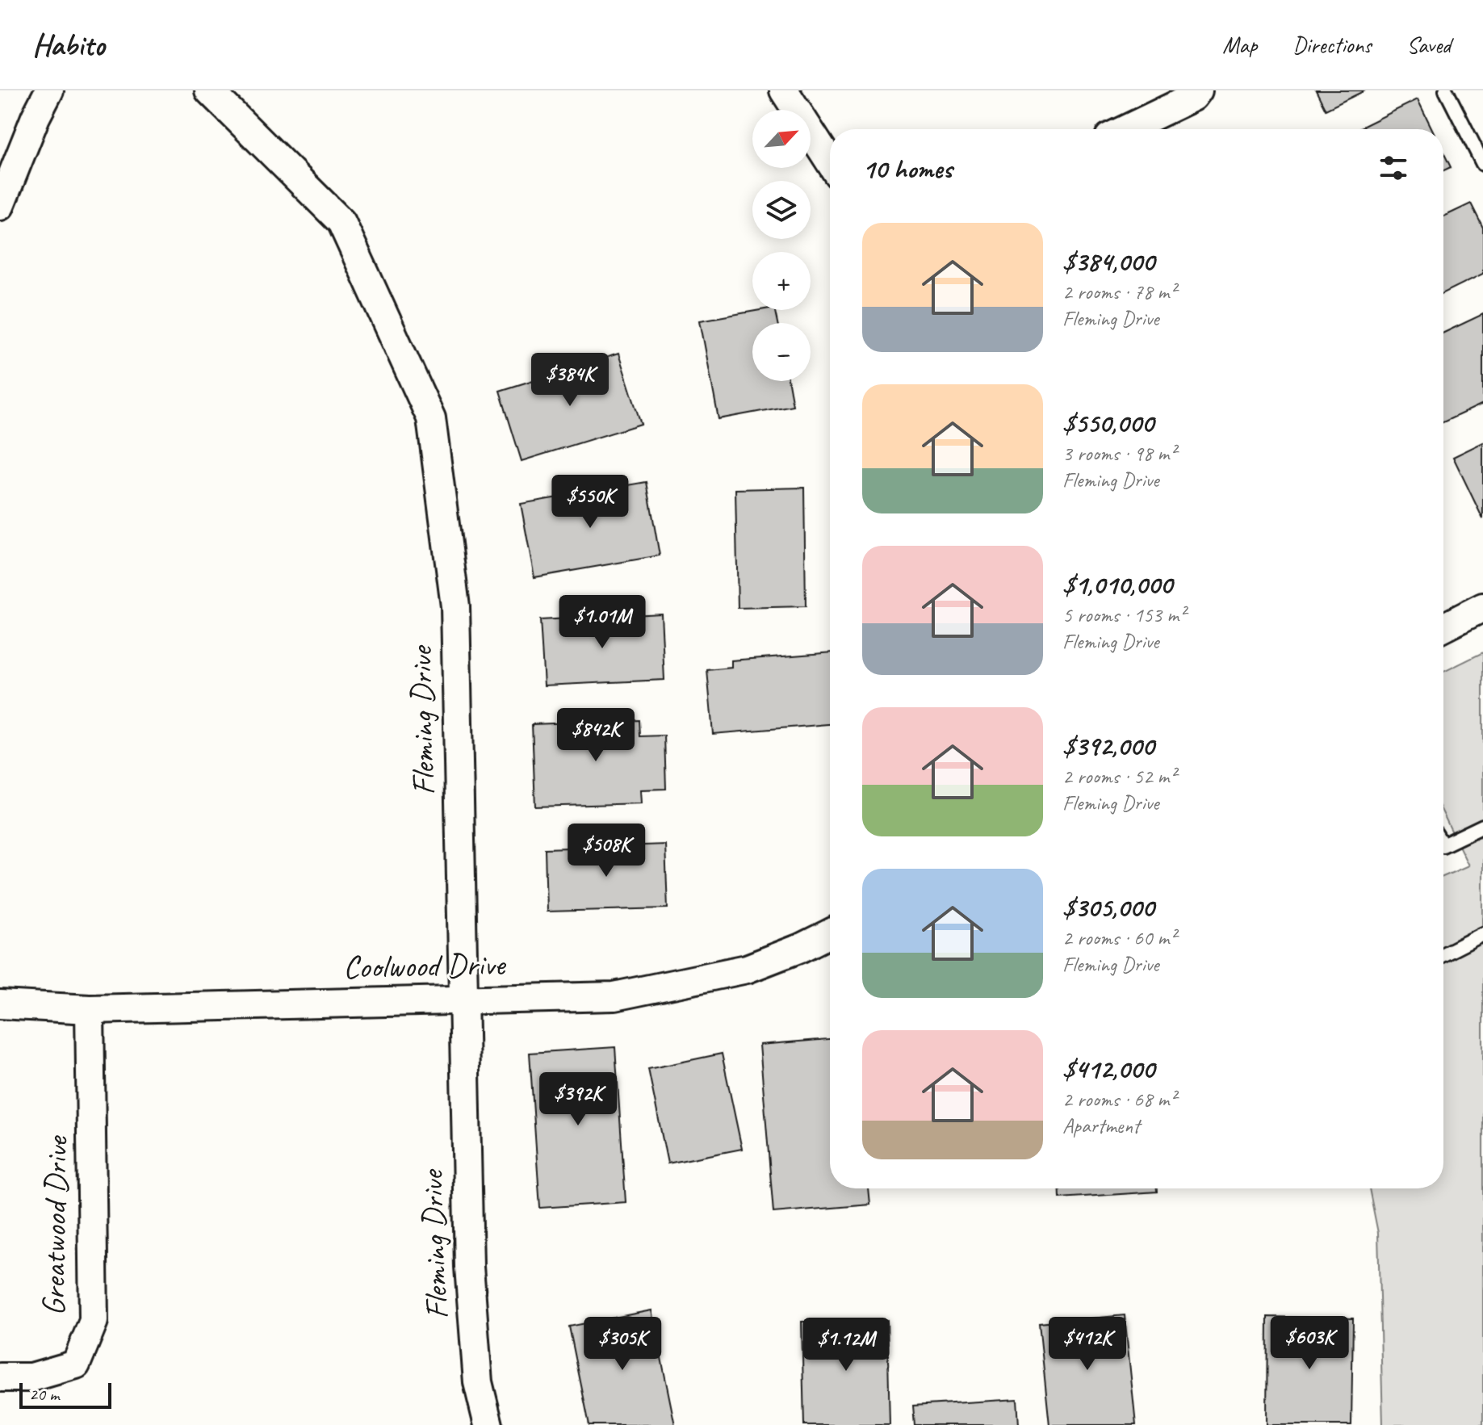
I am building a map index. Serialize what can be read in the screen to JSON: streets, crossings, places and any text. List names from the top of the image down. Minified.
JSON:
{"streets":{"street":["Fleming Drive","Coolwood Drive","Greatwood Drive"]},"crossings":[["Fleming Drive","Coolwood Drive"],["Coolwood Drive","Greatwood Drive"]],"scale_bar":"20 m","north":"top right","page":{"header":"Habito","nav":["Map","Directions","Saved"],"map_buttons":["+","−"],"heading":"10 homes","list":[{"name":"$384,000","note":"2 rooms · 78 m² · Fleming Drive"},{"name":"$550,000","note":"3 rooms · 98 m² · Fleming Drive"},{"name":"$1,010,000","note":"5 rooms · 153 m² · Fleming Drive"},{"name":"$392,000","note":"2 rooms · 52 m² · Fleming Drive"},{"name":"$305,000","note":"2 rooms · 60 m² · Fleming Drive"},{"name":"$412,000","note":"2 rooms · 68 m² · Apartment"}],"price":["$384K","$550K","$1.01M","$842K","$508K","$392K","$603K","$305K","$412K","$1.12M"],"scale":"20 m"}}
